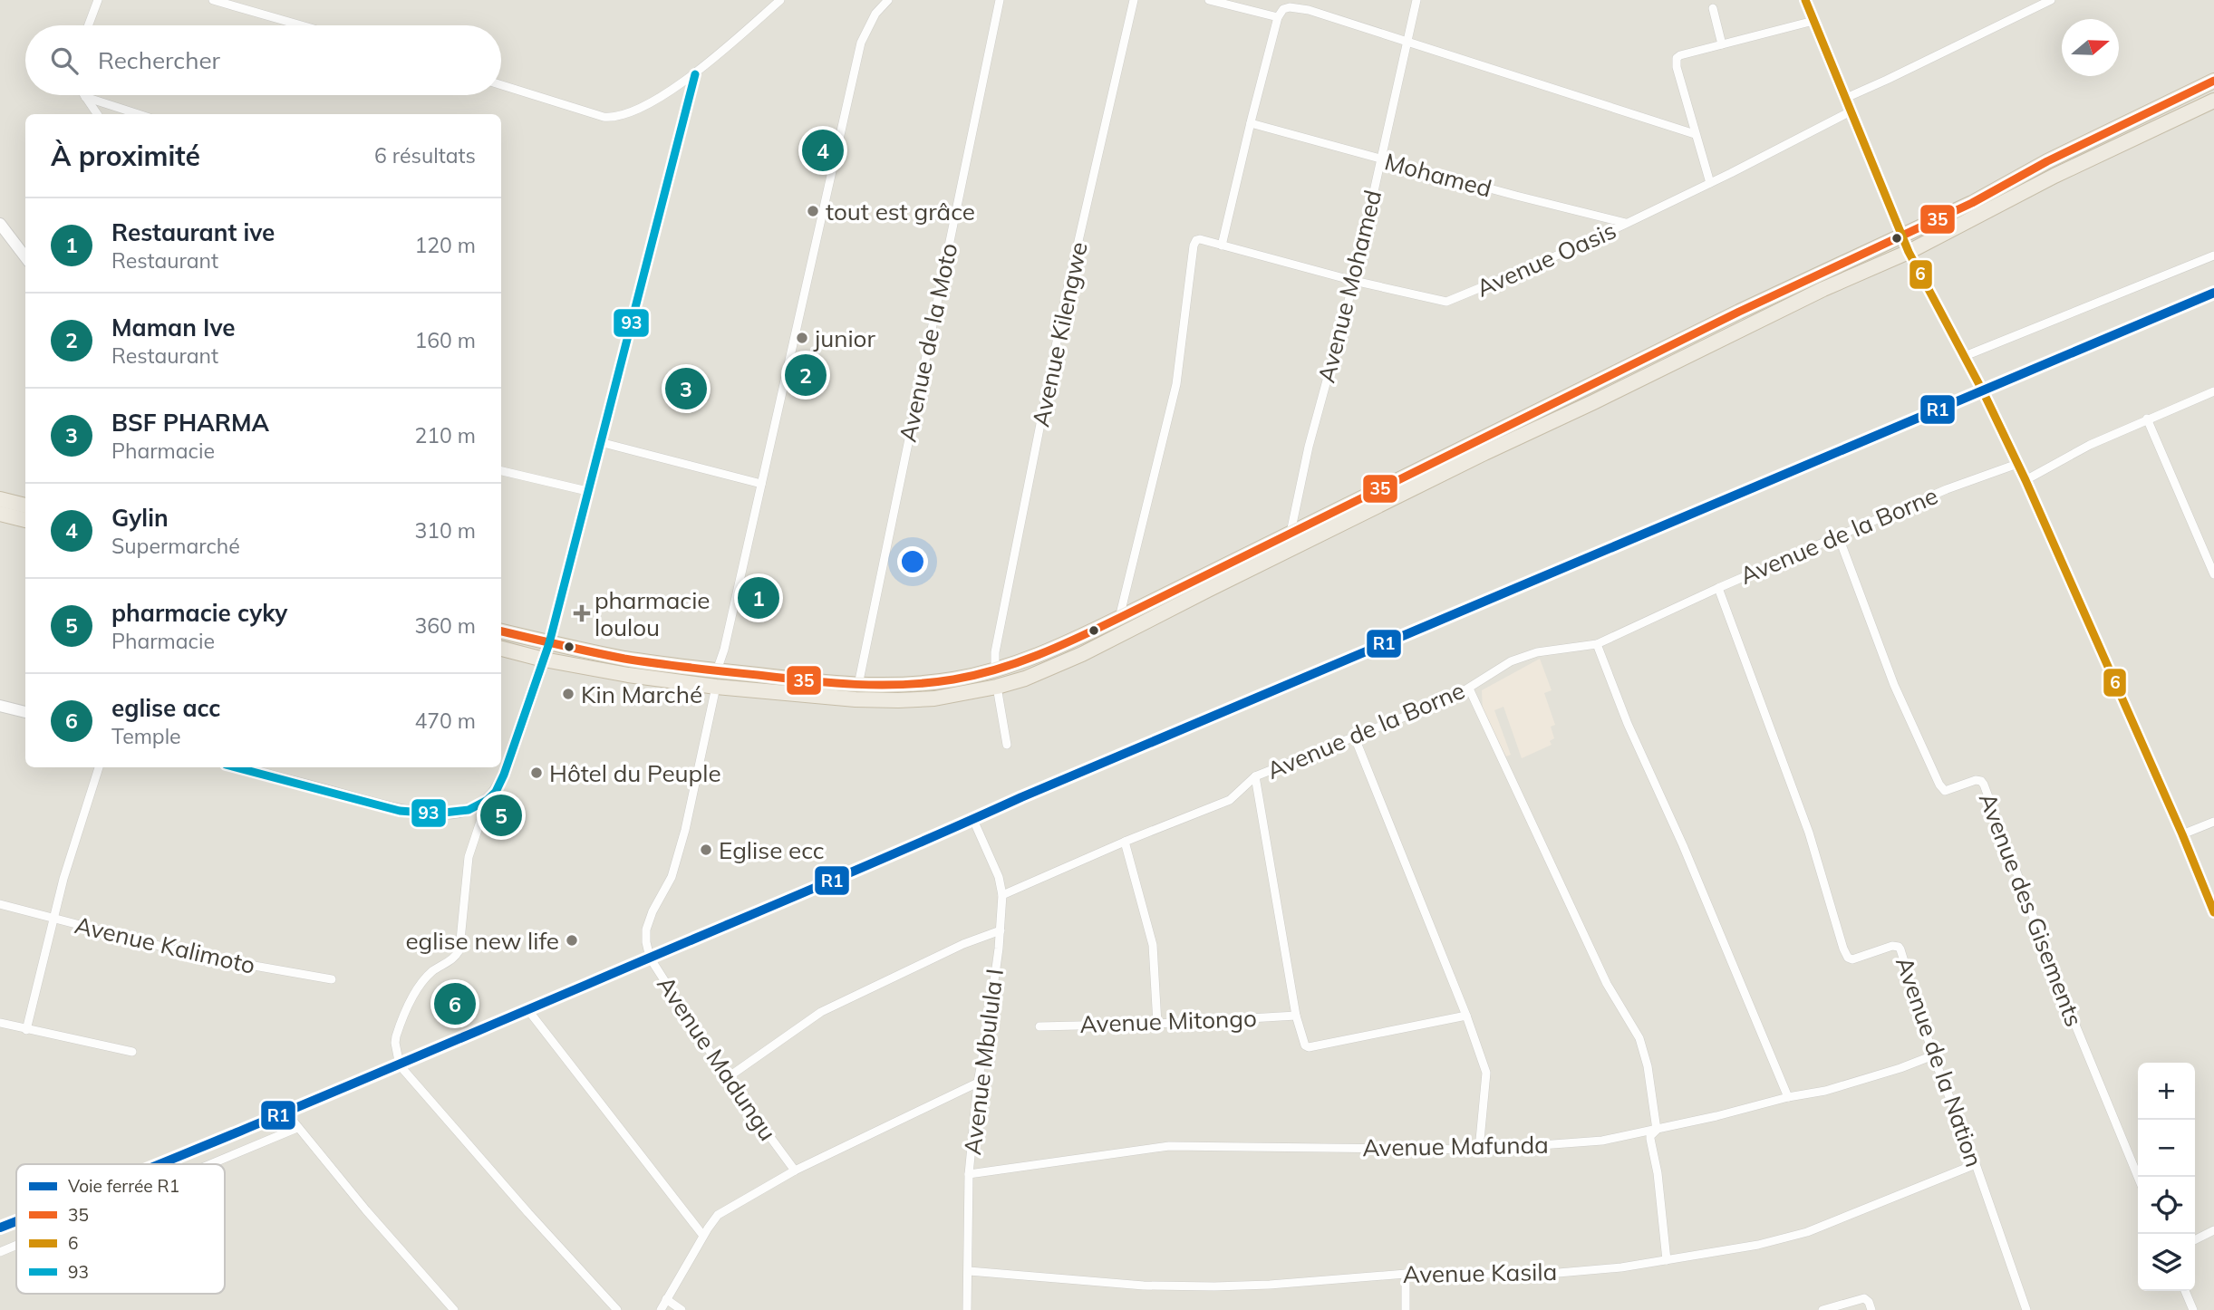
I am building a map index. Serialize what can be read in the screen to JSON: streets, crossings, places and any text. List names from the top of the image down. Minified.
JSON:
{"streets":{"street":["Mohamed","Avenue Oasis","Avenue Mohamed","Avenue Kilengwe","Avenue de la Moto","Avenue de la Borne","Avenue des Gisements","Avenue Kalimoto","Avenue Mitongo","Avenue Madungu","Avenue Mbulula I","Avenue de la Nation","Avenue Mafunda","Avenue Kasila"]},"crossings":[["Mohamed","Avenue Oasis"],["Mohamed","Avenue Mohamed"],["Avenue Oasis","Avenue Mohamed"],["Avenue de la Borne","Avenue des Gisements"],["Avenue de la Borne","Avenue Mbulula I"],["Avenue de la Borne","Avenue de la Nation"],["Avenue Mbulula I","Avenue Mafunda"],["Avenue Mbulula I","Avenue Kasila"],["Avenue de la Nation","Avenue Mafunda"],["Avenue de la Nation","Avenue Kasila"]],"places":{"other":["tout est grâce","junior","Kin Marché","Hôtel du Peuple","Eglise ecc","eglise new life"],"health":["pharmacie loulou"]},"lines":["transit line 6","transit line 93","transit line 35","rail line R1"],"legend":["Voie ferrée R1","35","6","93"],"north":"right","page":{"search":"Rechercher","heading":["À proximité","6 résultats"],"pins":["4","2","3","1","5","6"],"list":[{"mark":"1","name":"Restaurant ive","note":"Restaurant","value":"120 m"},{"mark":"2","name":"Maman Ive","note":"Restaurant","value":"160 m"},{"mark":"3","name":"BSF PHARMA","note":"Pharmacie","value":"210 m"},{"mark":"4","name":"Gylin","note":"Supermarché","value":"310 m"},{"mark":"5","name":"pharmacie cyky","note":"Pharmacie","value":"360 m"},{"mark":"6","name":"eglise acc","note":"Temple","value":"470 m"}],"map_buttons":["+","−"]}}
